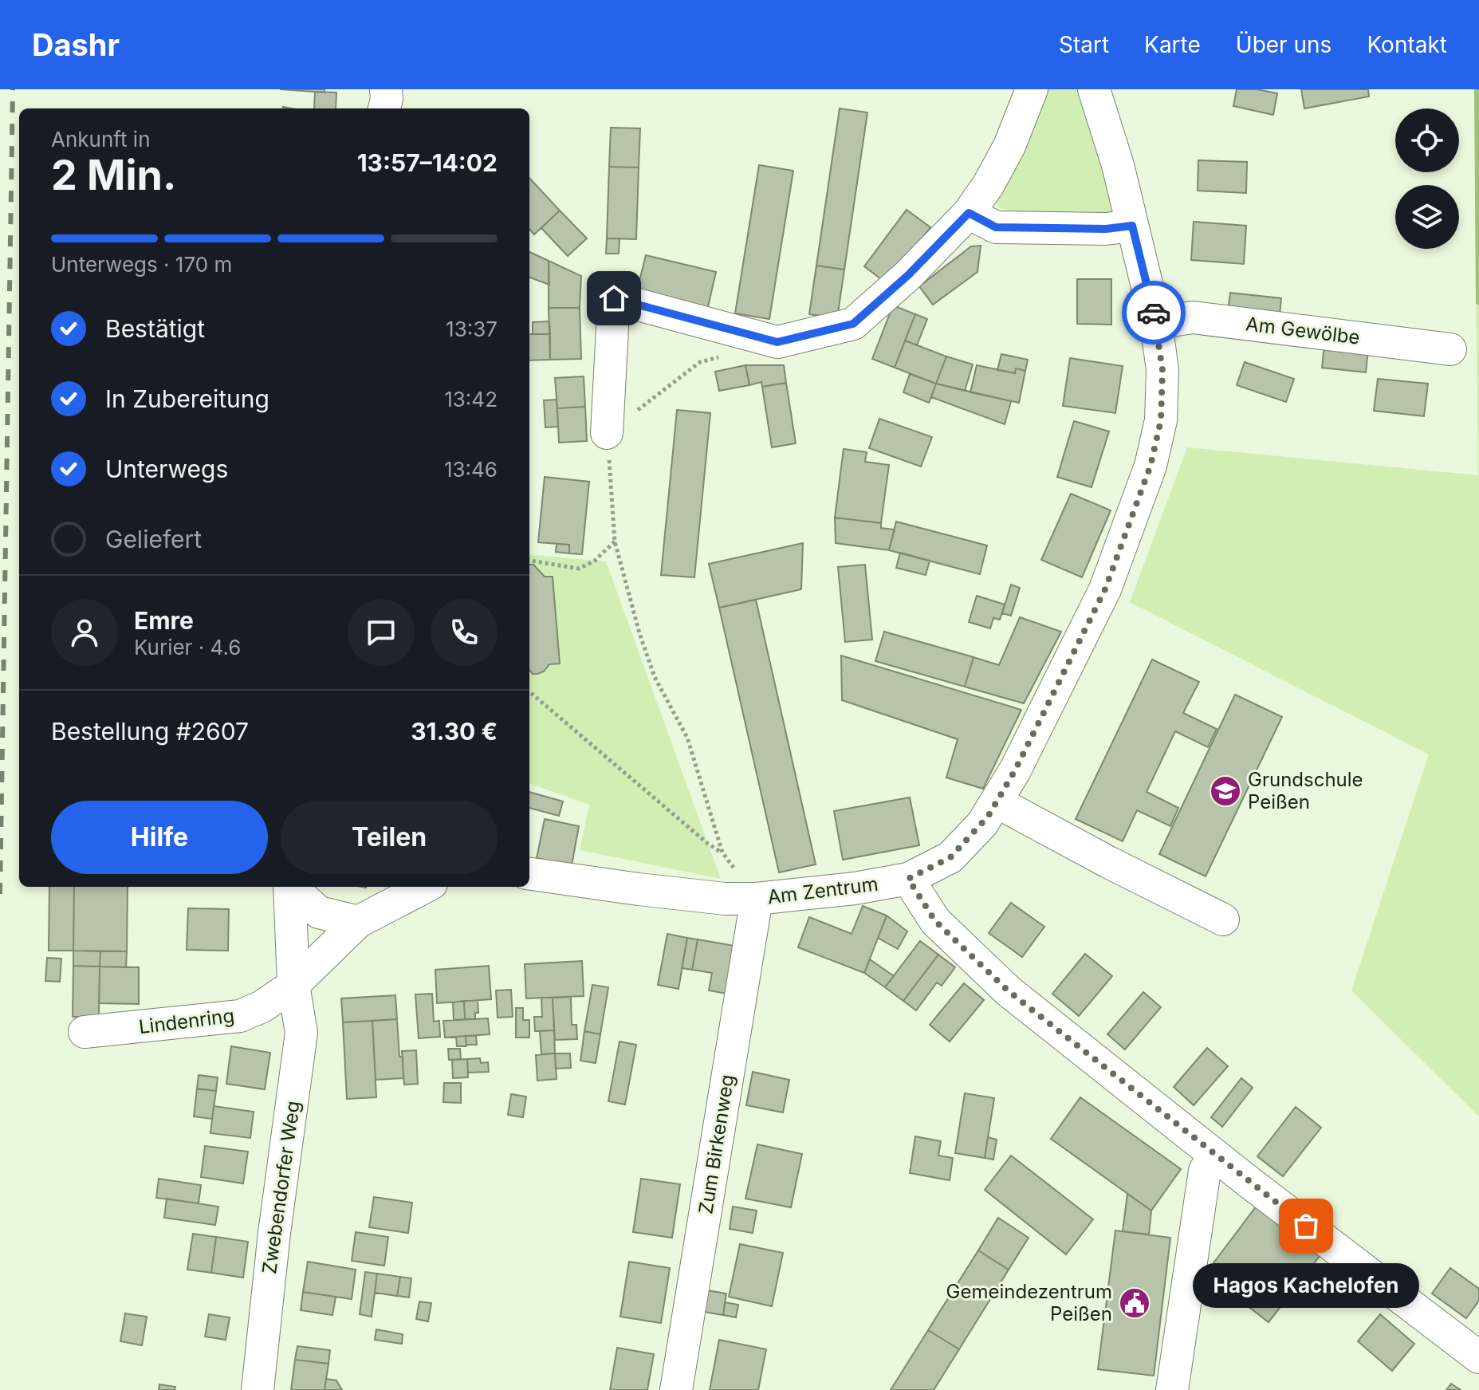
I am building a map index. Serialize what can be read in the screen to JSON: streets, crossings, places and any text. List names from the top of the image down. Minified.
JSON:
{"streets":{"street":["Am Gewölbe","Am Zentrum","Lindenring","Zum Birkenweg","Zwebendorfer Weg"]},"crossings":[["Am Zentrum","Zum Birkenweg"],["Lindenring","Zwebendorfer Weg"]],"places":{"school or university":["Grundschule Peißen"],"other":["Hagos Kachelofen"],"public building":["Gemeindezentrum Peißen"]},"page":{"header":"Dashr","nav":["Start","Karte","Über uns","Kontakt"],"heading":["2 Min.","Ankunft in","13:57–14:02"],"panel":["Emre","Kurier · 4.6","Bestellung #2607","31.30 €"],"bar":"Unterwegs · 170 m","list":[["Bestätigt","13:37"],["In Zubereitung","13:42"],["Unterwegs","13:46"],"Geliefert"],"buttons":["Hilfe","Teilen"],"bubble":"Hagos Kachelofen"}}
